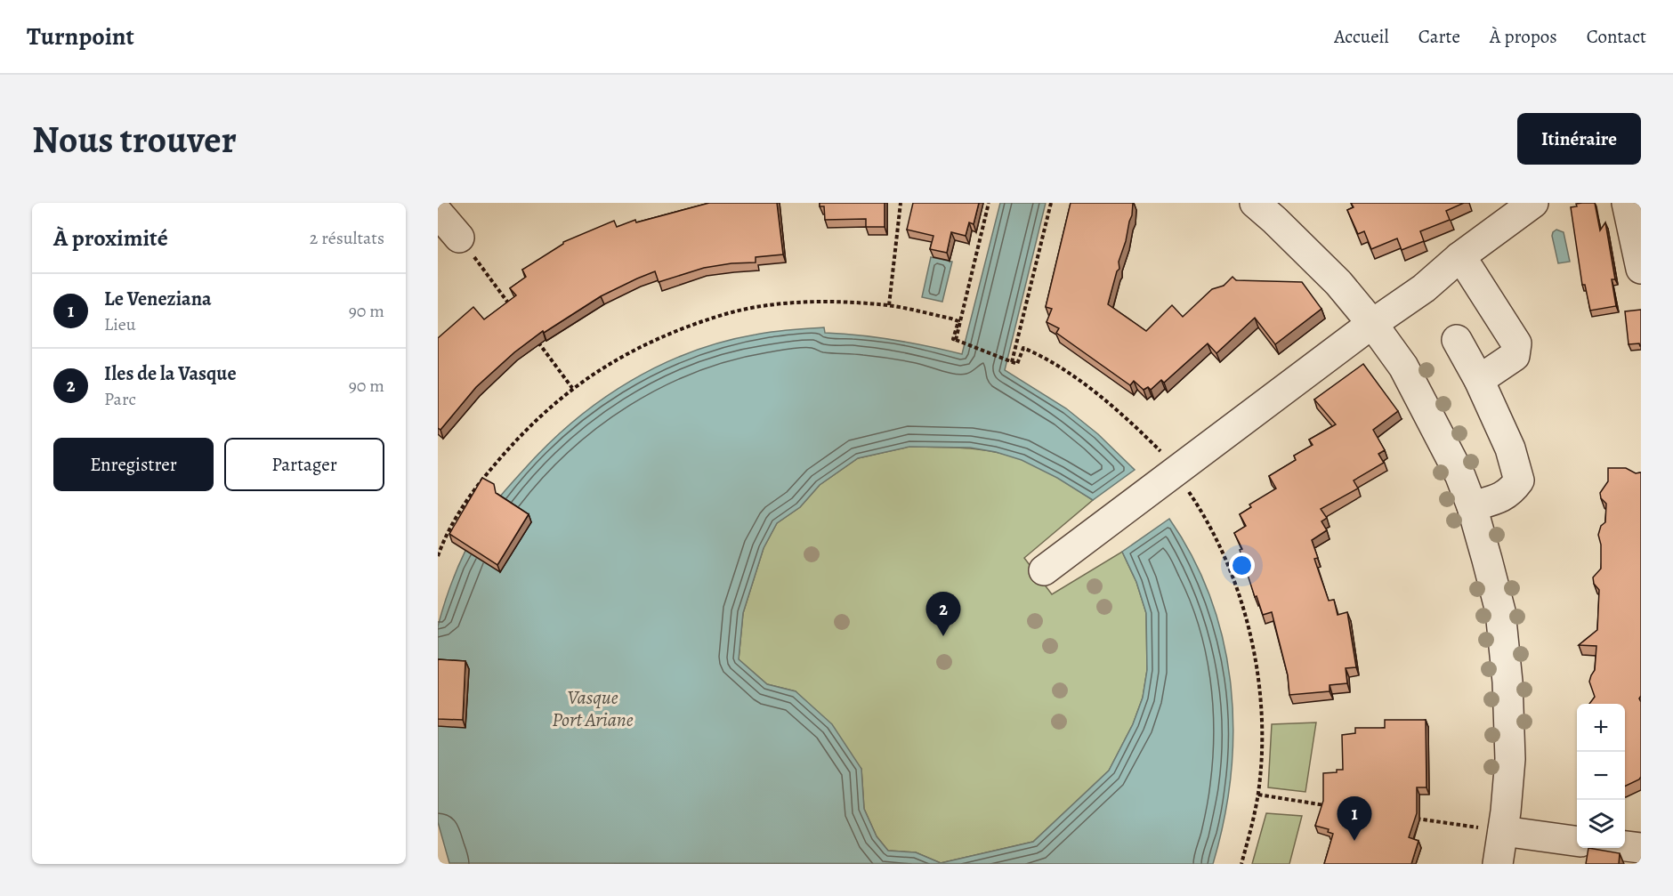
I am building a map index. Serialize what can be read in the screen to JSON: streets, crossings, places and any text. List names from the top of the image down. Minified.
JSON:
{"water":["Vasque Port Ariane"],"page":{"header":"Turnpoint","nav":["Accueil","Carte","À propos","Contact"],"buttons":["Itinéraire",["Enregistrer","Partager"]],"title":"Nous trouver","heading":["À proximité","2 résultats"],"list":[{"mark":"1","name":"Le Veneziana","note":"Lieu","value":"90 m"},{"mark":"2","name":"Iles de la Vasque","note":"Parc","value":"90 m"}],"pins":["2","1"],"map_buttons":["+","−"]}}
